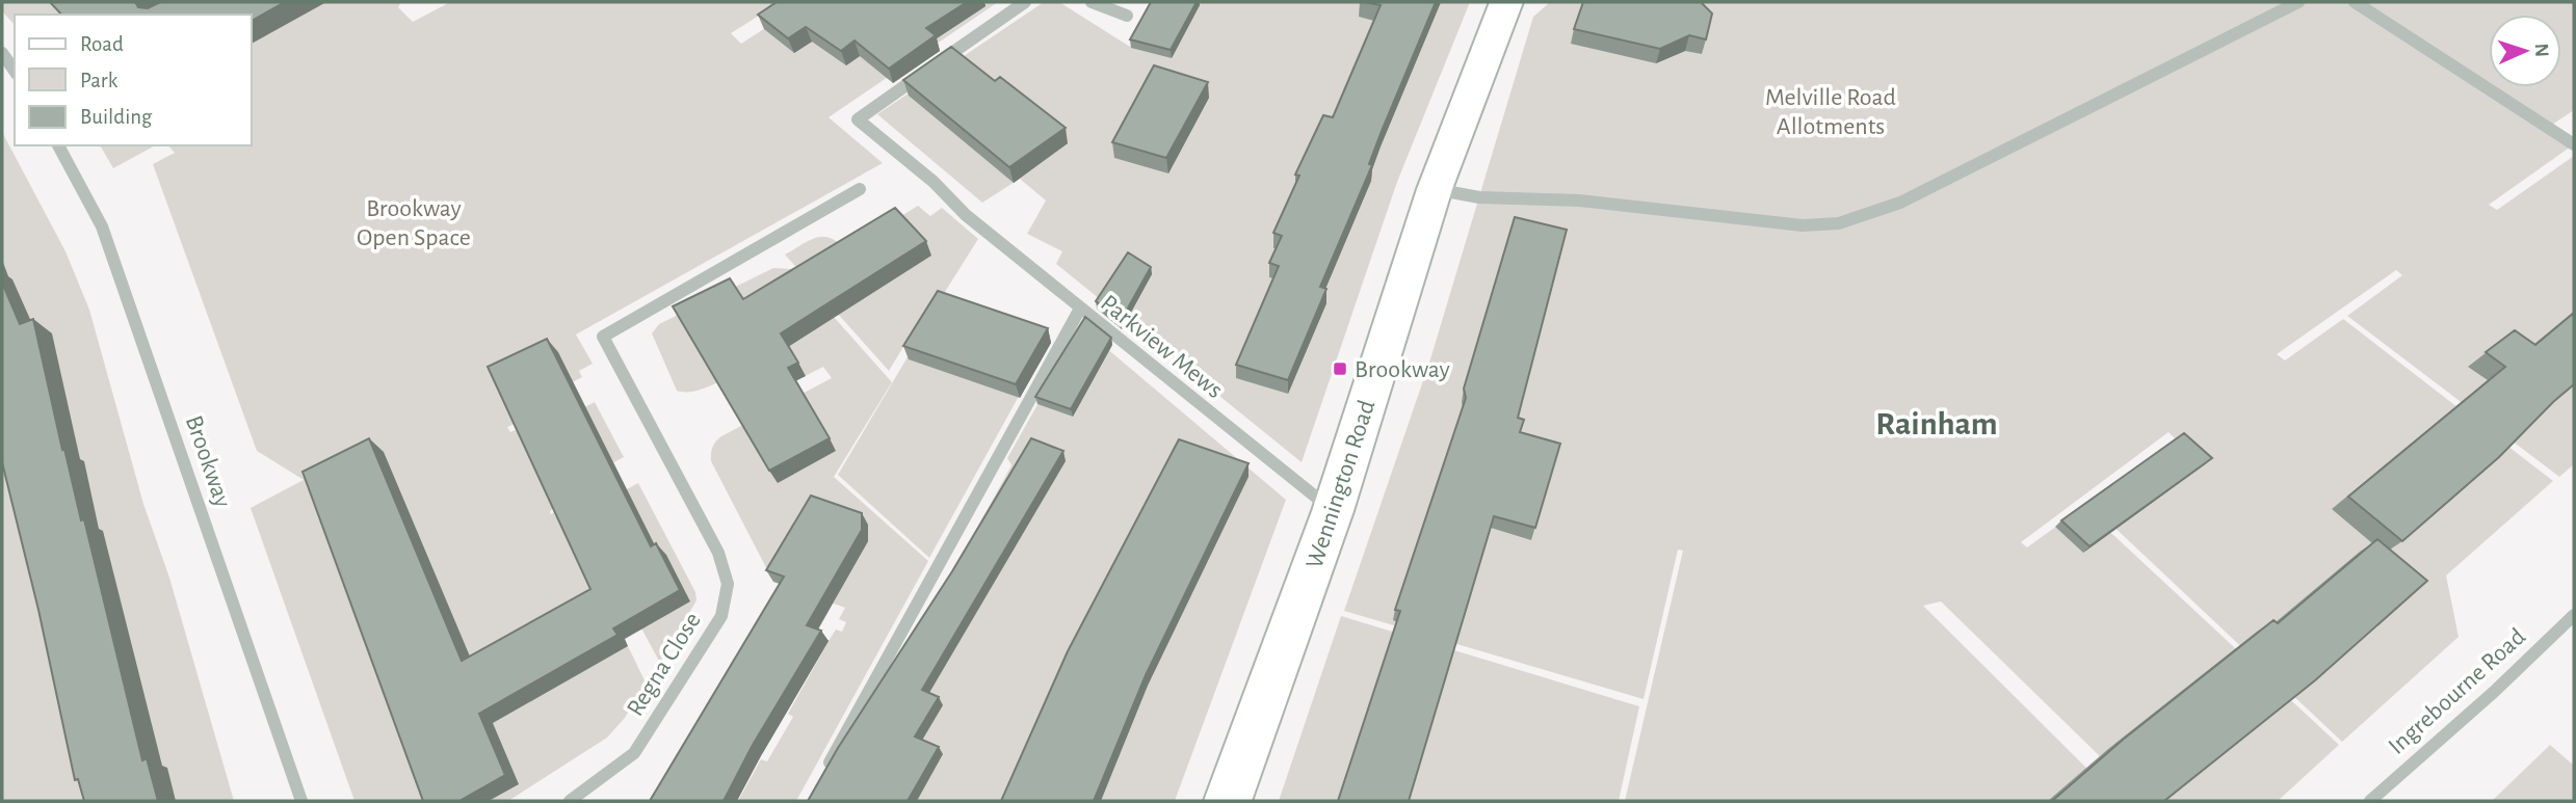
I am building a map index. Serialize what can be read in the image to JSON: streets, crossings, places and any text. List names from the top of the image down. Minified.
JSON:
{"streets":{"main road":["Wennington Road"],"street":["Parkview Mews","Brookway","Regna Close","Ingrebourne Road"]},"crossings":[["Parkview Mews","Wennington Road"]],"districts":["Rainham"],"parks":["Melville Road Allotments","Brookway Open Space"],"places":{"transit":["Brookway"]},"legend":["Road","Park","Building"],"north":"right"}
